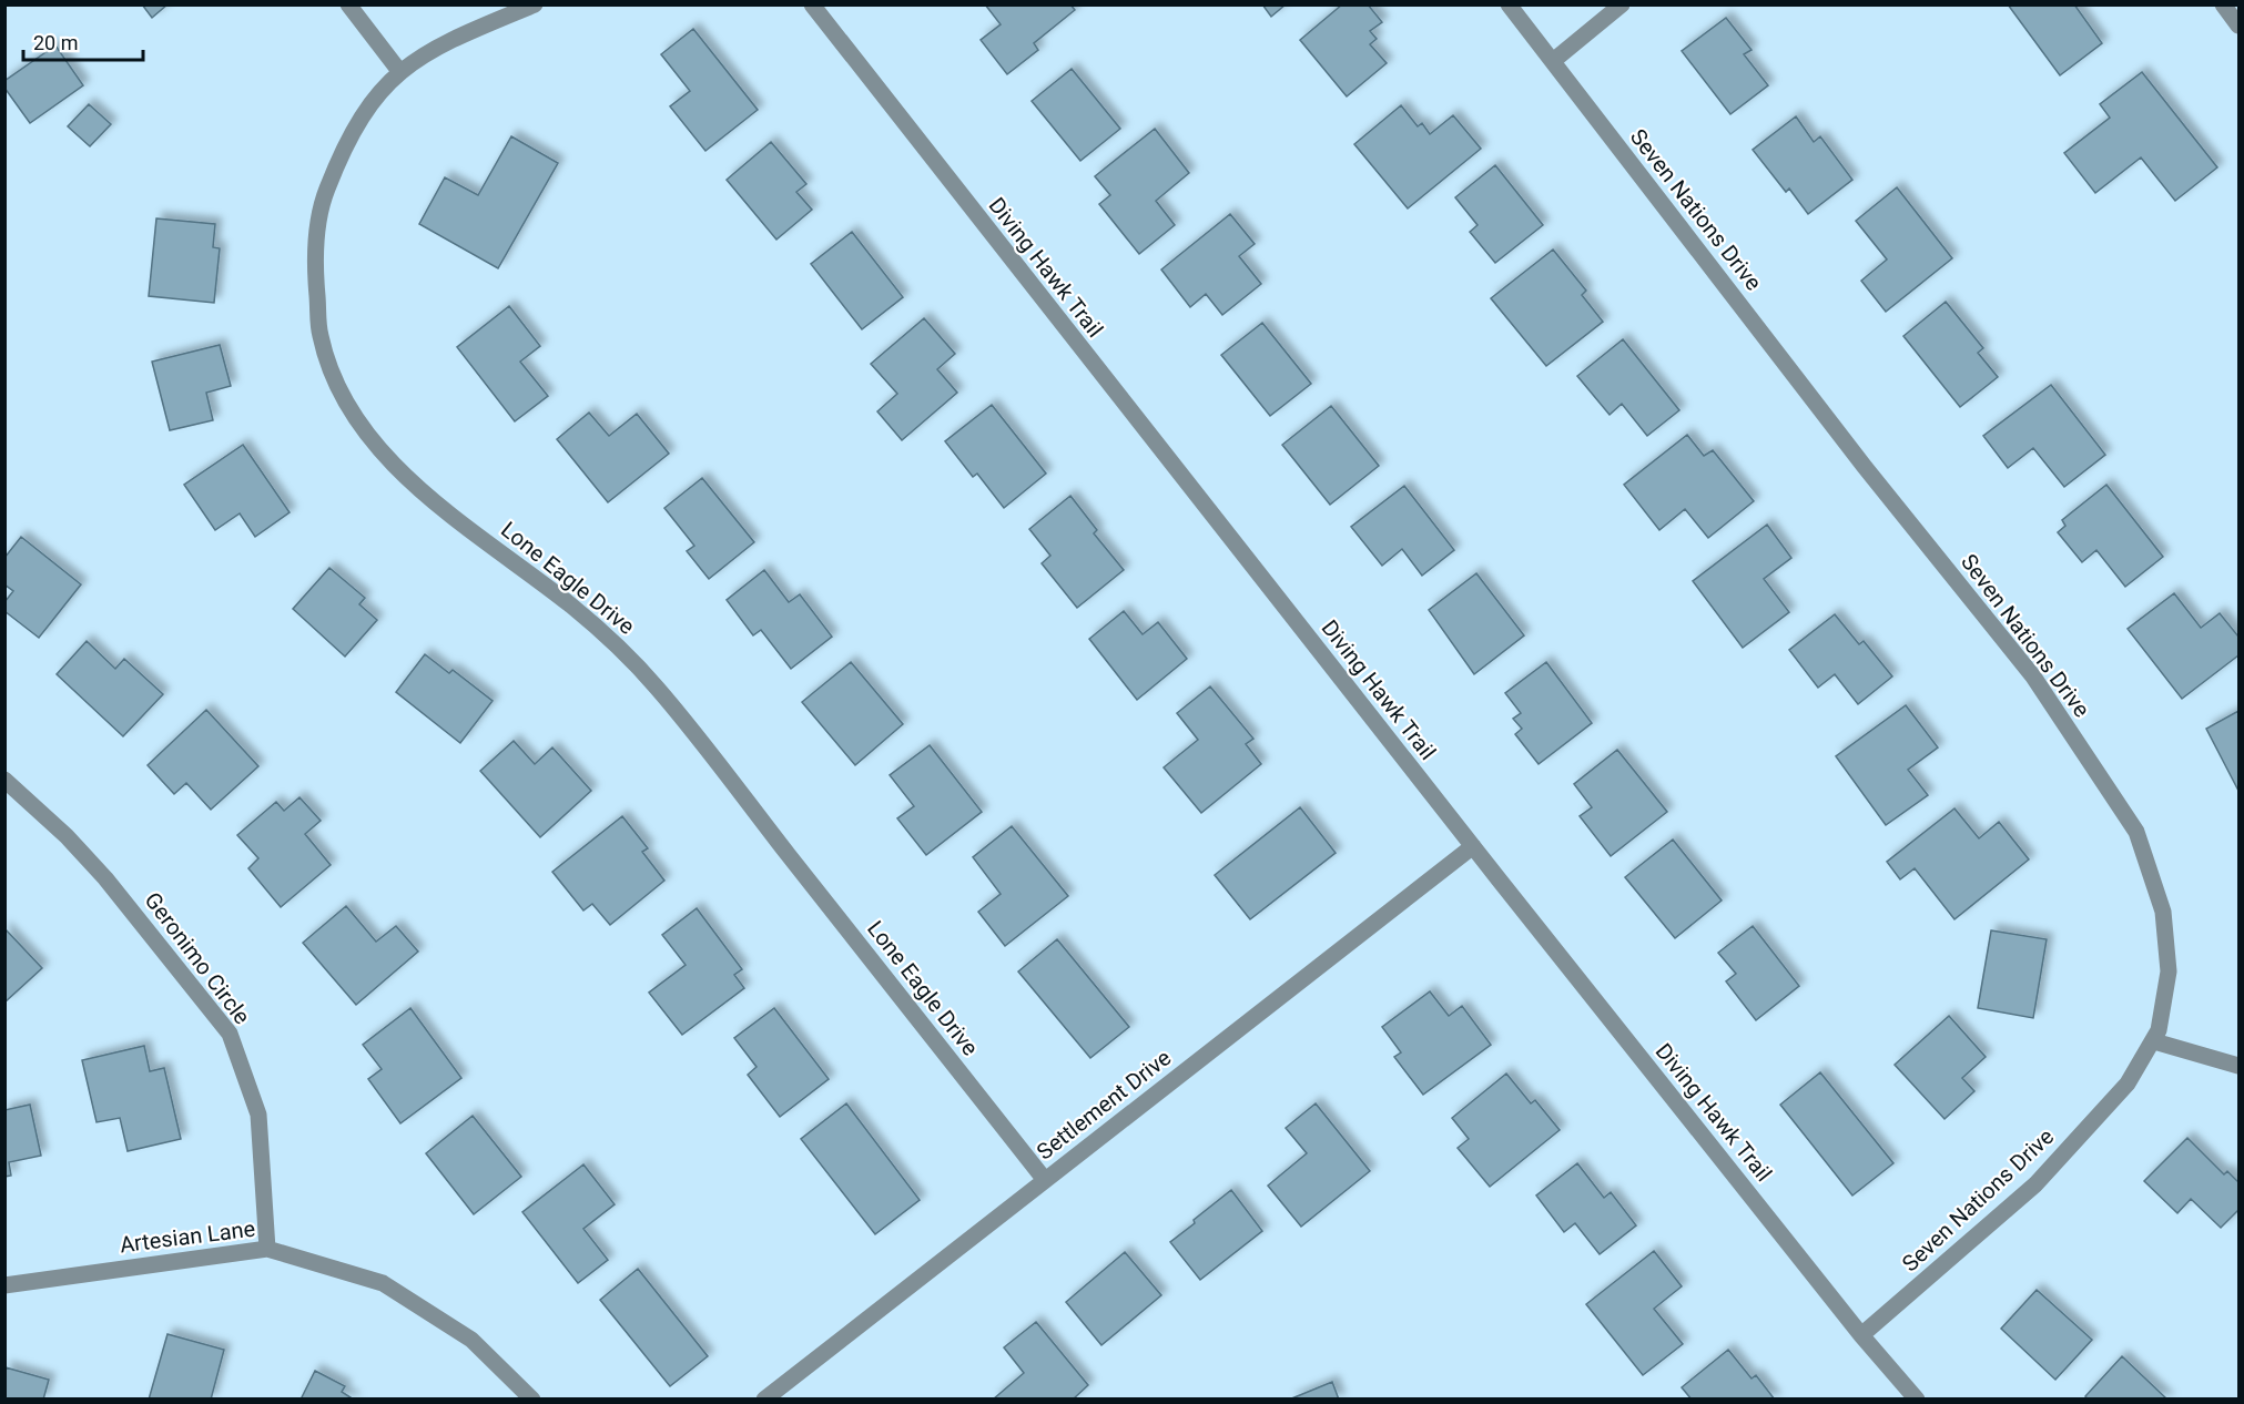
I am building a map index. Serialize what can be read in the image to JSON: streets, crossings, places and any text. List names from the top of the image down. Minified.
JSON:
{"streets":{"street":["Seven Nations Drive","Diving Hawk Trail","Lone Eagle Drive","Geronimo Circle","Settlement Drive","Artesian Lane"]},"crossings":[["Seven Nations Drive","Diving Hawk Trail"],["Diving Hawk Trail","Settlement Drive"],["Lone Eagle Drive","Settlement Drive"],["Geronimo Circle","Artesian Lane"]],"scale_bar":"20 m"}
